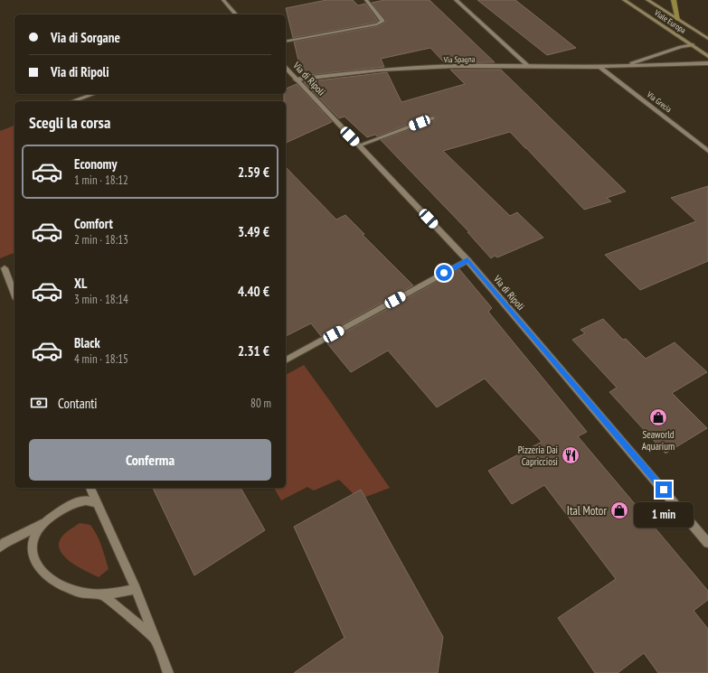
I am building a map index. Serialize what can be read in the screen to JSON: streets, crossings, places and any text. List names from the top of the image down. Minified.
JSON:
{"streets":{"main road":["Viale Europa"],"street":["Via Spagna","Via di Ripoli","Via Grecia"]},"crossings":[["Viale Europa","Via Spagna"],["Via Spagna","Via di Ripoli"],["Via Spagna","Via Grecia"]],"places":{"shop":["Seaworld Aquarium","Ital Motor"],"restaurant":["Pizzeria Dai Capricciosi"]},"page":{"banner":["Via di Sorgane","Via di Ripoli"],"heading":"Scegli la corsa","list":[{"name":"Economy","note":"1 min · 18:12","value":"2.59 €"},{"name":"Comfort","note":"2 min · 18:13","value":"3.49 €"},{"name":"XL","note":"3 min · 18:14","value":"4.40 €"},{"name":"Black","note":"4 min · 18:15","value":"2.31 €"}],"pay":["Contanti","80 m"],"buttons":"Conferma","bubble":"1 min"}}
